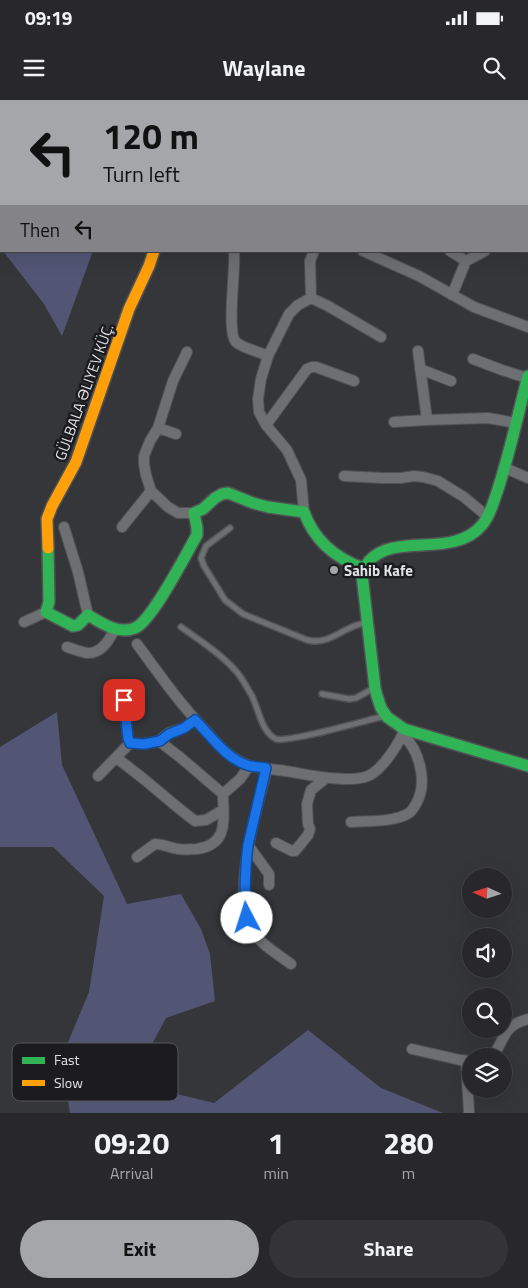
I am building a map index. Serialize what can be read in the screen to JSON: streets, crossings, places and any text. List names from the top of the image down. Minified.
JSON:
{"streets":{"street":["GÜLBALA ƏLIYEV KÜÇ."]},"places":["Sahib Kafe"],"legend":["Fast","Slow"],"north":"left","page":{"status":"09:19","header":"Waylane","turn":["120 m","Turn left"],"then":"Then","eta":["09:20","Arrival","1","min","280","m"],"buttons":["Exit","Share"]}}
